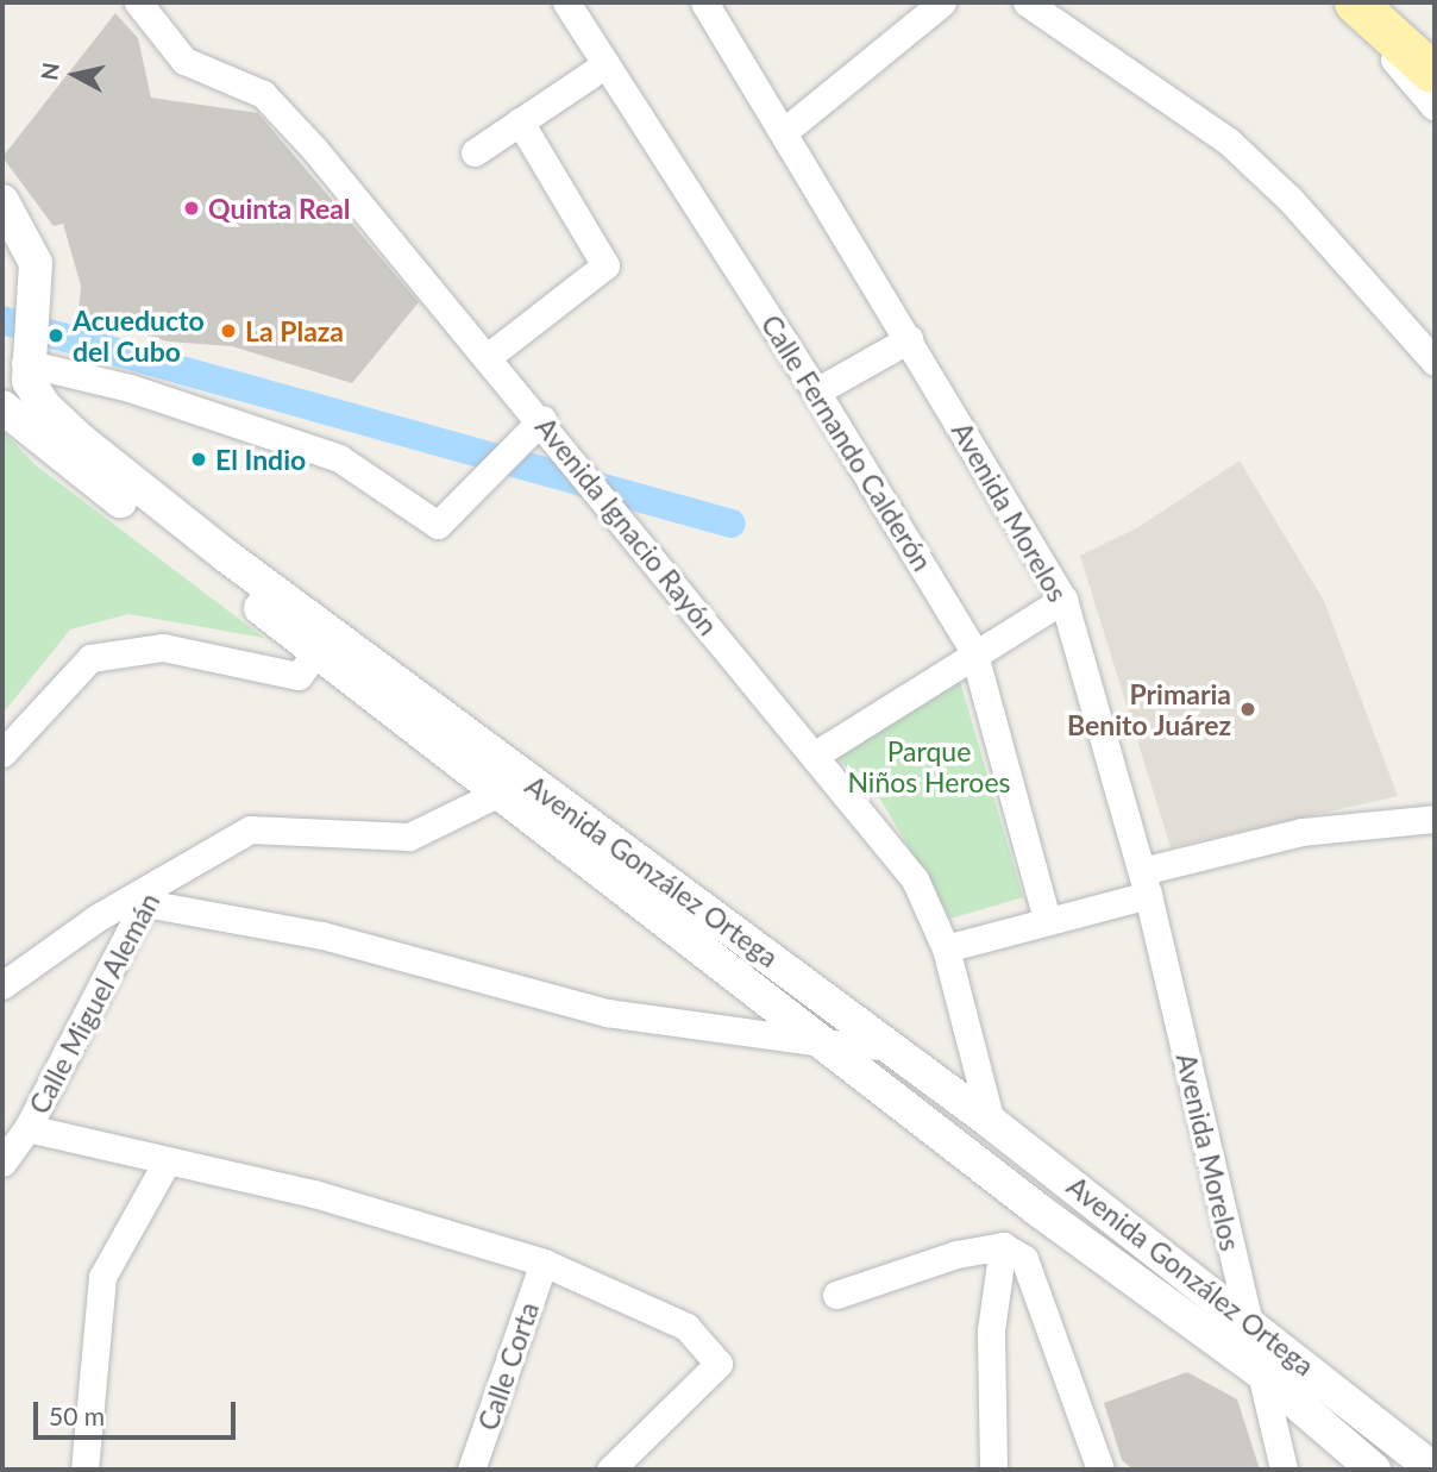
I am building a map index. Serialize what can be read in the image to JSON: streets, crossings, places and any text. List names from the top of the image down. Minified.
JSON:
{"streets":{"street":["Calle Fernando Calderón","Avenida Morelos","Avenida Ignacio Rayón","Avenida González Ortega","Calle Miguel Alemán","Calle Corta"]},"crossings":[["Avenida Morelos","Avenida González Ortega"],["Avenida Ignacio Rayón","Avenida González Ortega"],["Avenida González Ortega","Calle Miguel Alemán"]],"parks":["Parque Niños Heroes"],"places":["Quinta Real","La Plaza","Acueducto del Cubo","El Indio","Primaria Benito Juárez"],"scale_bar":"50 m","north":"left"}
